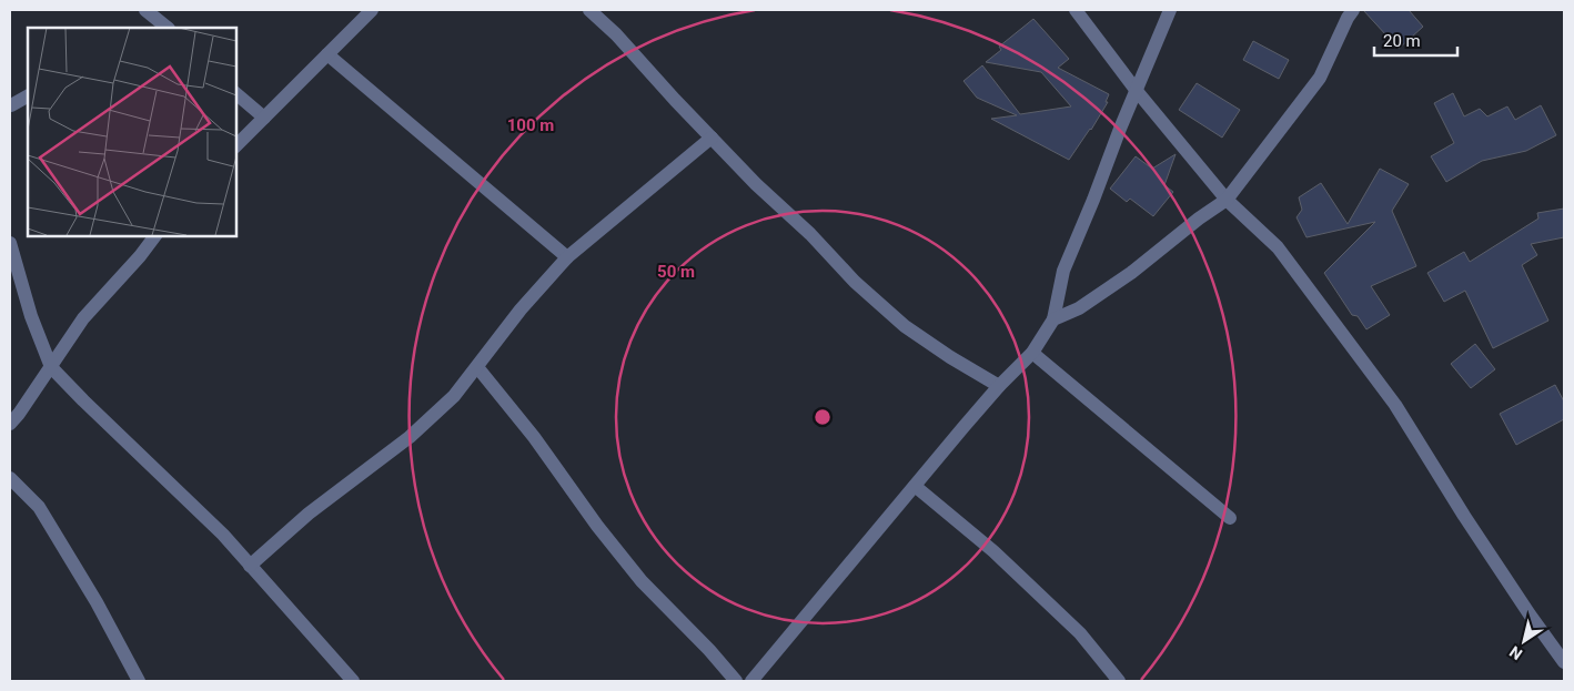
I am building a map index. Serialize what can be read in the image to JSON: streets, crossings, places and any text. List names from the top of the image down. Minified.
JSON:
{"scale_bar":"20 m","north":"bottom left","rings":["100 m","50 m"]}
